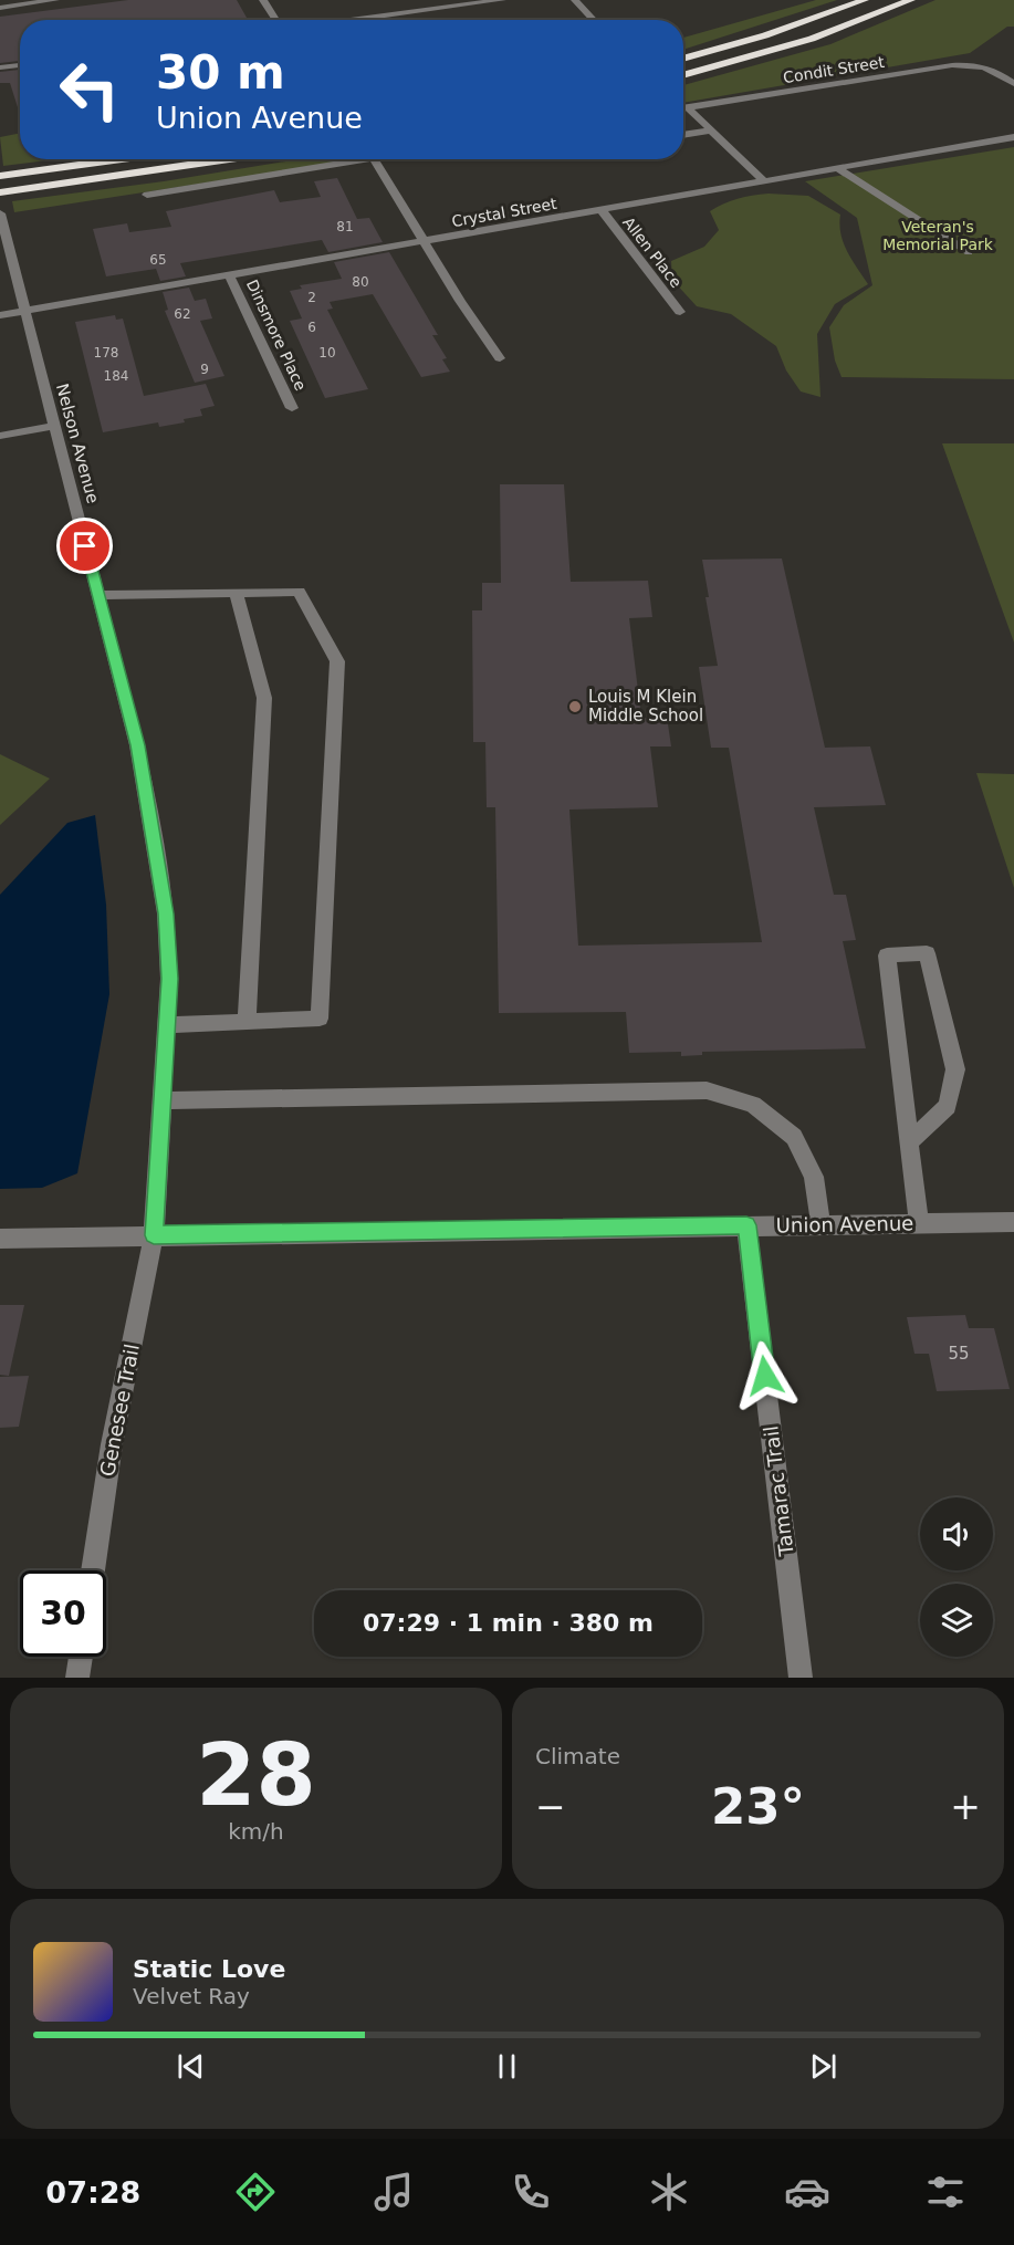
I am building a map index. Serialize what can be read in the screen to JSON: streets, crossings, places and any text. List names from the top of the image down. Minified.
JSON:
{"streets":{"street":["Condit Street","Crystal Street","Allen Place","Dinsmore Place","Nelson Avenue","Union Avenue","Genesee Trail","Tamarac Trail"]},"crossings":[["Crystal Street","Allen Place"],["Crystal Street","Dinsmore Place"],["Crystal Street","Nelson Avenue"],["Nelson Avenue","Union Avenue"],["Nelson Avenue","Genesee Trail"],["Union Avenue","Genesee Trail"],["Union Avenue","Tamarac Trail"]],"parks":["Veteran's Memorial Park"],"places":["Louis M Klein Middle School"],"house_numbers":["81","65","80","2","62","6","178","10","9","184","55"],"page":{"turn":["30 m","Union Avenue"],"limit":"30","trip":"07:29 · 1 min · 380 m","tile":[["28","km/h"],"Climate"],"heat":["−","23°","+"],"song":["Static Love","Velvet Ray"],"tabs":"07:28"}}
